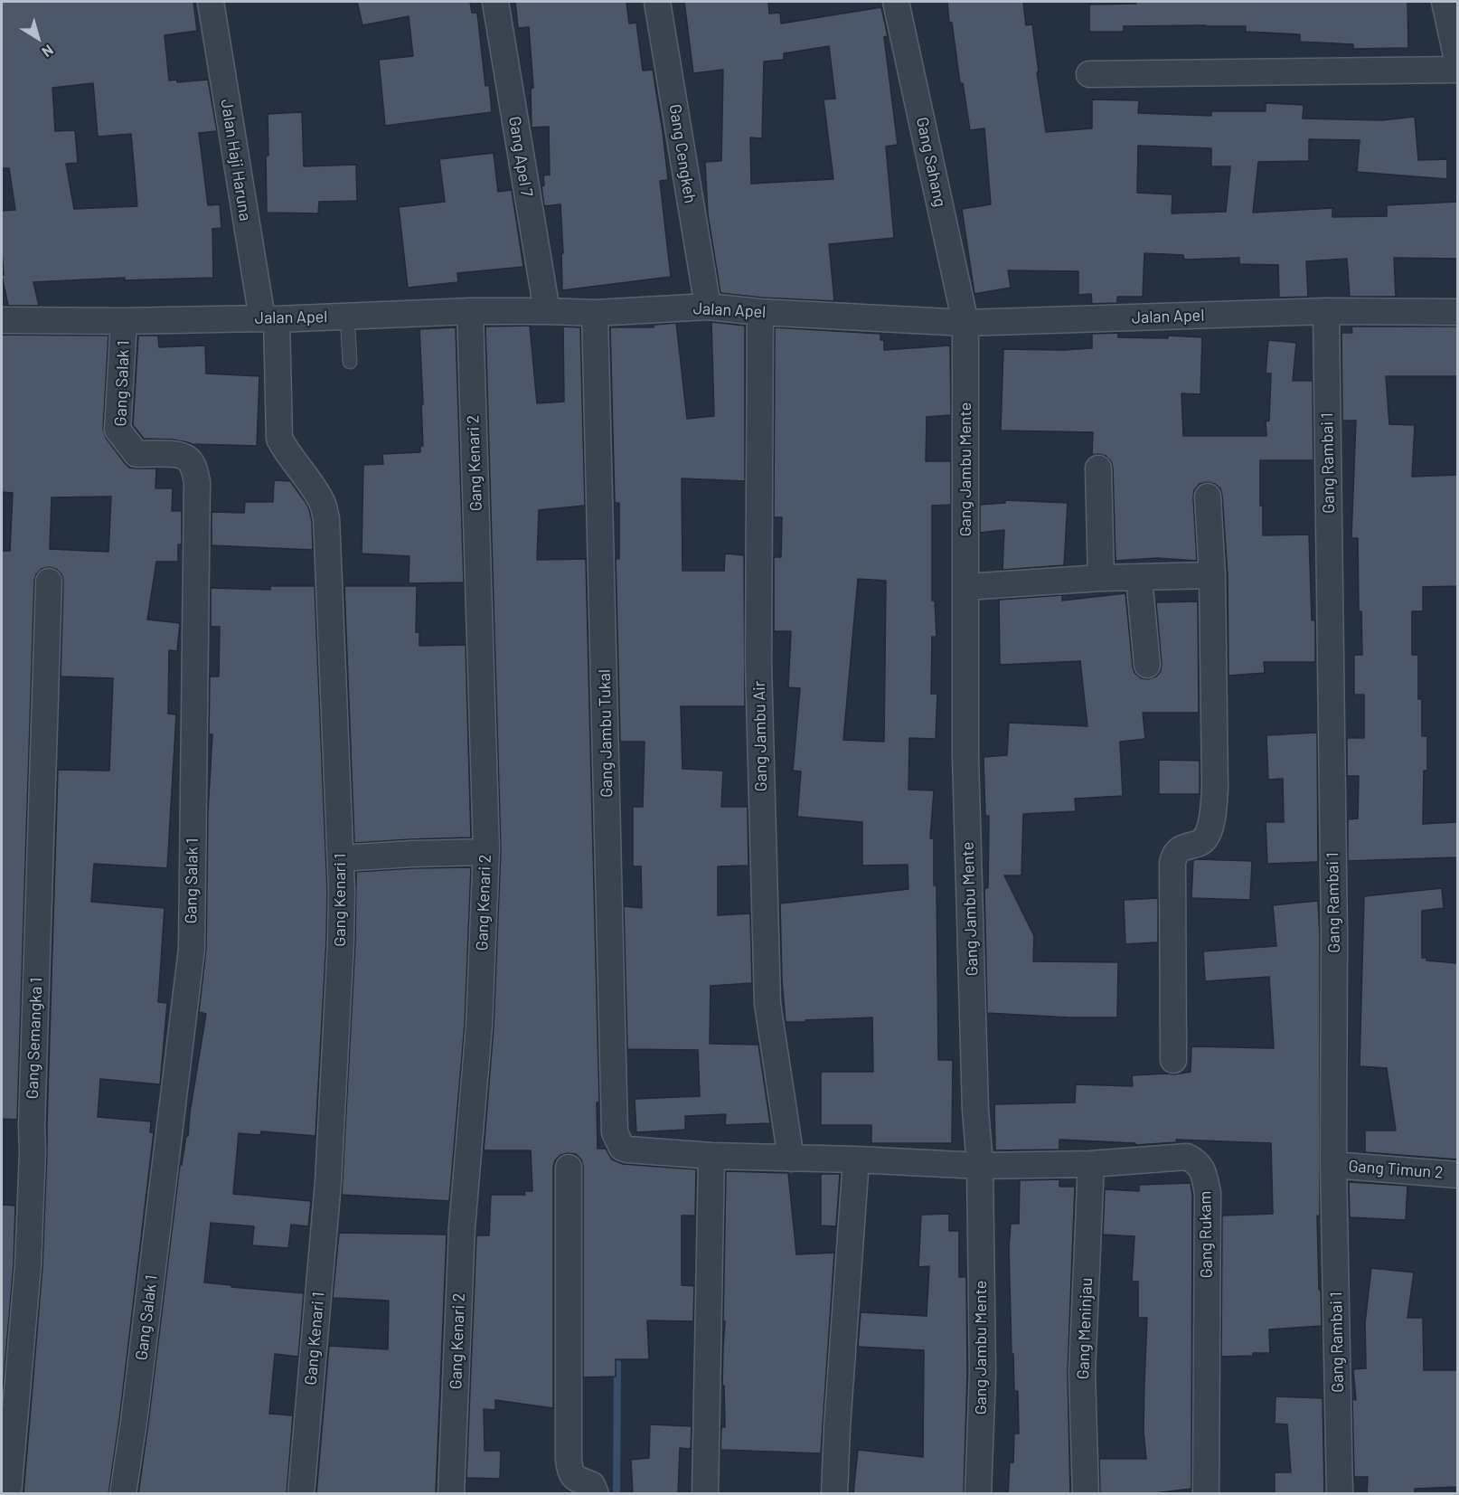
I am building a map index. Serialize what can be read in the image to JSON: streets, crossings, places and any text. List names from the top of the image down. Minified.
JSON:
{"streets":{"street":["Gang Cengkeh","Gang Apel 7","Jalan Haji Haruna","Gang Sahang","Jalan Apel","Gang Salak 1","Gang Kenari 2","Gang Rambai 1","Gang Jambu Mente","Gang Jambu Tukal","Gang Jambu Air","Gang Kenari 1","Gang Semangka 1","Gang Timun 2","Gang Rukam","Gang Meninjau"]},"crossings":[["Gang Cengkeh","Jalan Apel"],["Gang Apel 7","Jalan Apel"],["Jalan Haji Haruna","Jalan Apel"],["Jalan Haji Haruna","Gang Kenari 1"],["Gang Sahang","Jalan Apel"],["Gang Sahang","Gang Jambu Mente"],["Jalan Apel","Gang Salak 1"],["Jalan Apel","Gang Kenari 2"],["Jalan Apel","Gang Rambai 1"],["Jalan Apel","Gang Jambu Mente"],["Jalan Apel","Gang Jambu Tukal"],["Jalan Apel","Gang Jambu Air"],["Jalan Apel","Gang Kenari 1"],["Gang Rambai 1","Gang Timun 2"],["Gang Jambu Mente","Gang Rukam"],["Gang Jambu Tukal","Gang Rukam"],["Gang Jambu Air","Gang Rukam"],["Gang Rukam","Gang Meninjau"]],"north":"bottom right"}
